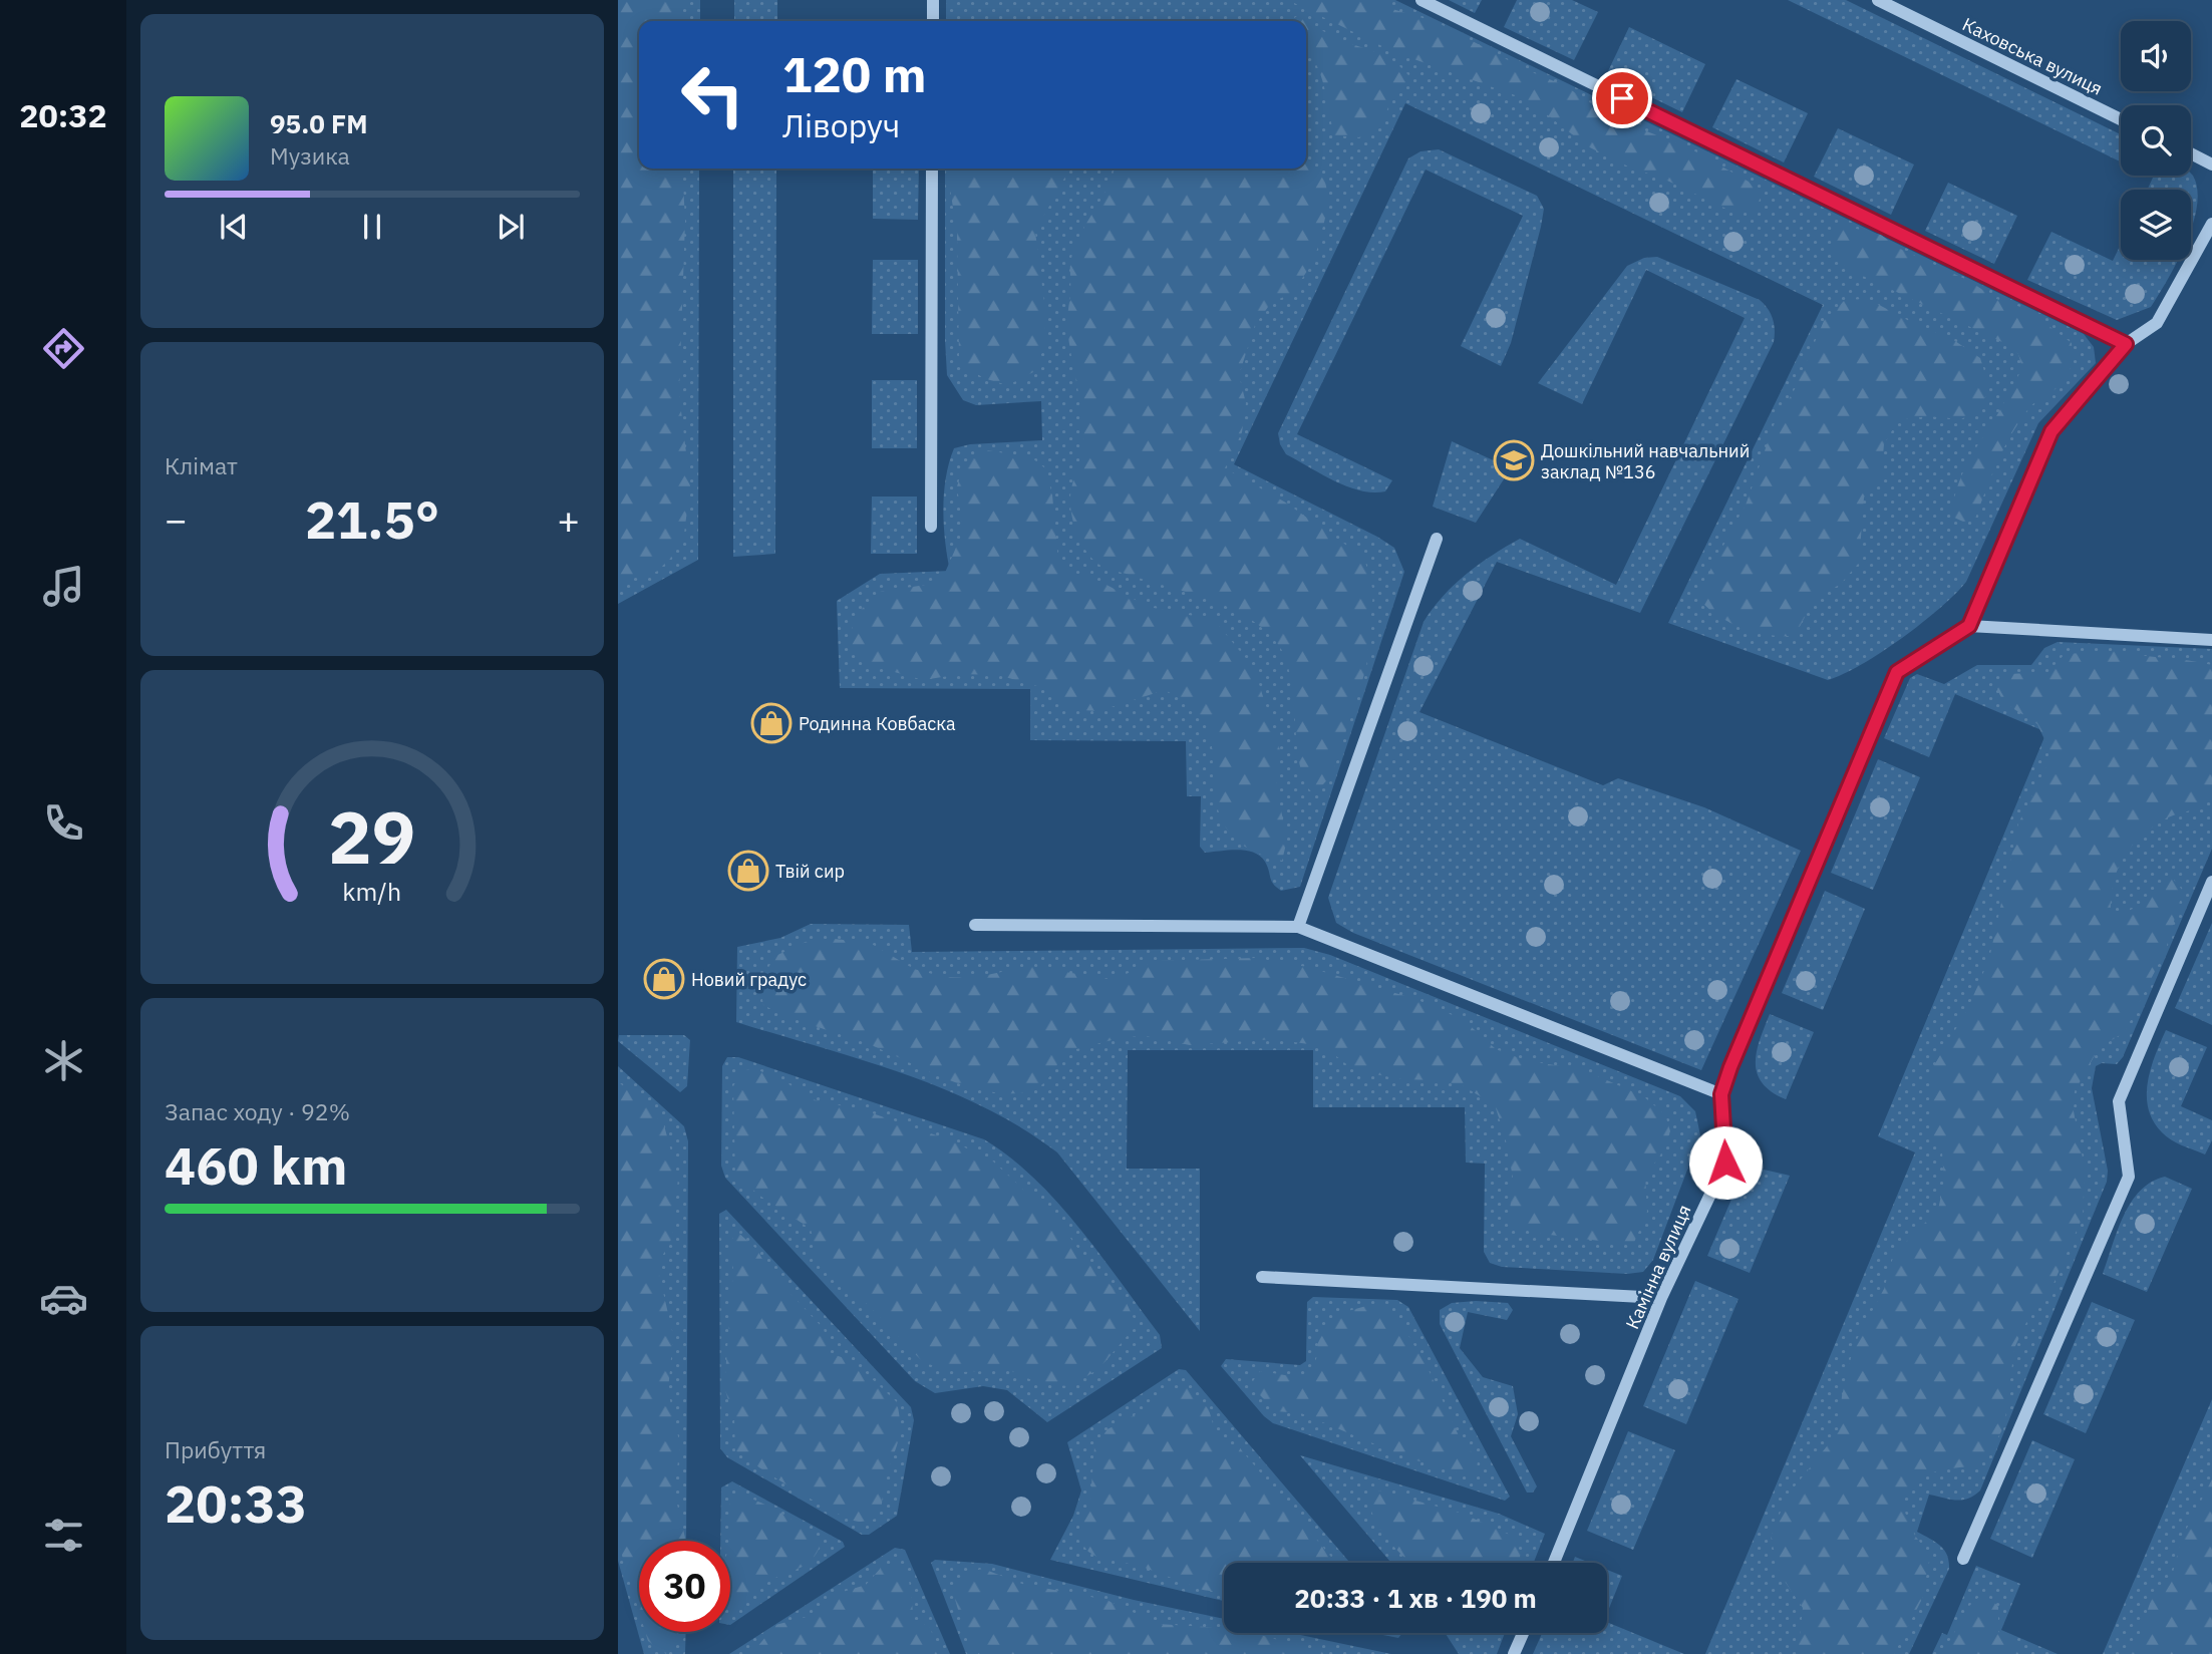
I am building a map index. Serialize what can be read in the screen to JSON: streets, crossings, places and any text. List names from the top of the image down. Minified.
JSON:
{"streets":{"street":["Каховська вулиця","Камінна вулиця"]},"places":{"school or university":["Дошкільний навчальний заклад №136"],"shop":["Родинна Ковбаска","Твій сир","Новий градус"]},"page":{"tabs":"20:32","turn":["120 m","Ліворуч"],"song":["95.0 FM","Музика"],"tile":["Клімат",["Запас ходу · 92%","460 km"],["Прибуття","20:33"]],"heat":["−","21.5°","+"],"limit":"30","trip":"20:33 · 1 хв · 190 m","gauge":["29","km/h"]}}
